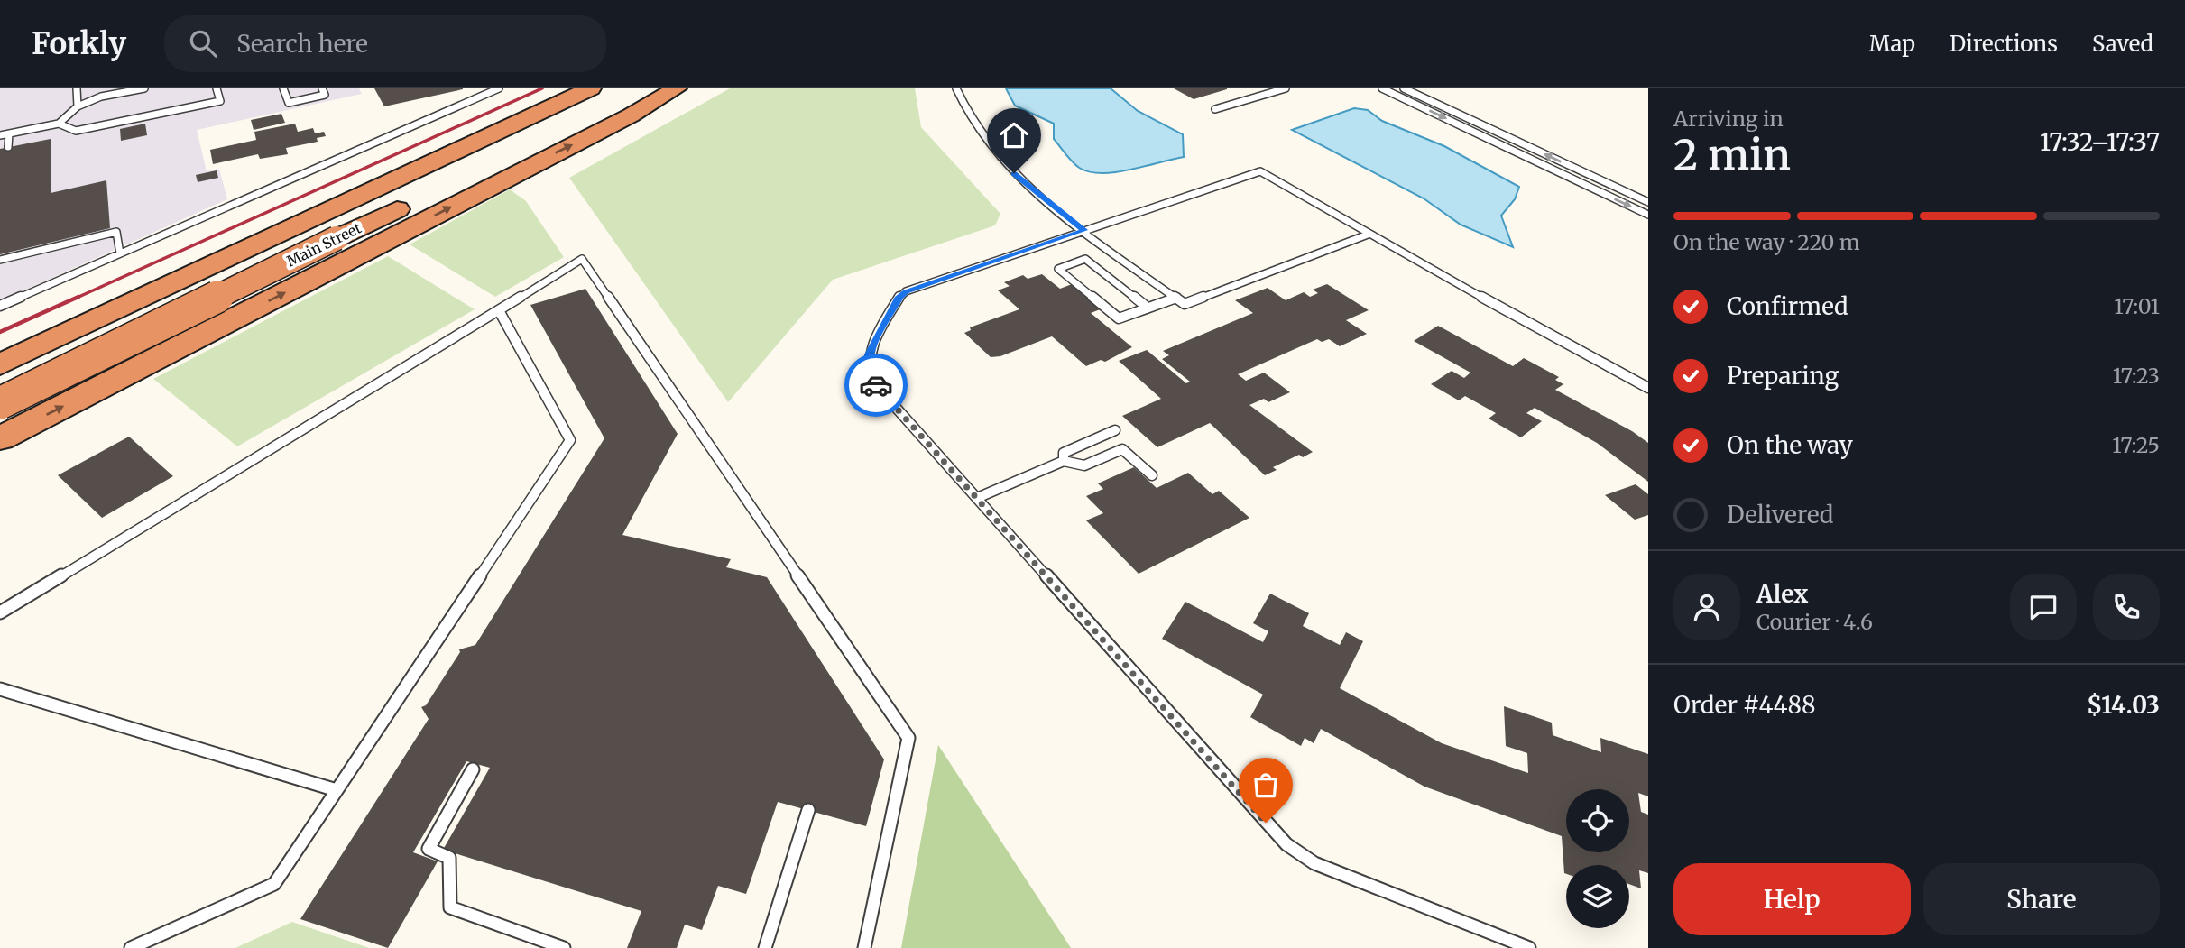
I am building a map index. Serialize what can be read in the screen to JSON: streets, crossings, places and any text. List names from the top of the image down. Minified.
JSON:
{"streets":{"highway":["Main Street"]},"page":{"header":"Forkly","search":"Search here","nav":["Map","Directions","Saved"],"heading":["2 min","Arriving in","17:32–17:37"],"panel":["Alex","Courier · 4.6","Order #4488","$14.03"],"bar":"On the way · 220 m","list":[["Confirmed","17:01"],["Preparing","17:23"],["On the way","17:25"],"Delivered"],"buttons":["Help","Share"]}}
